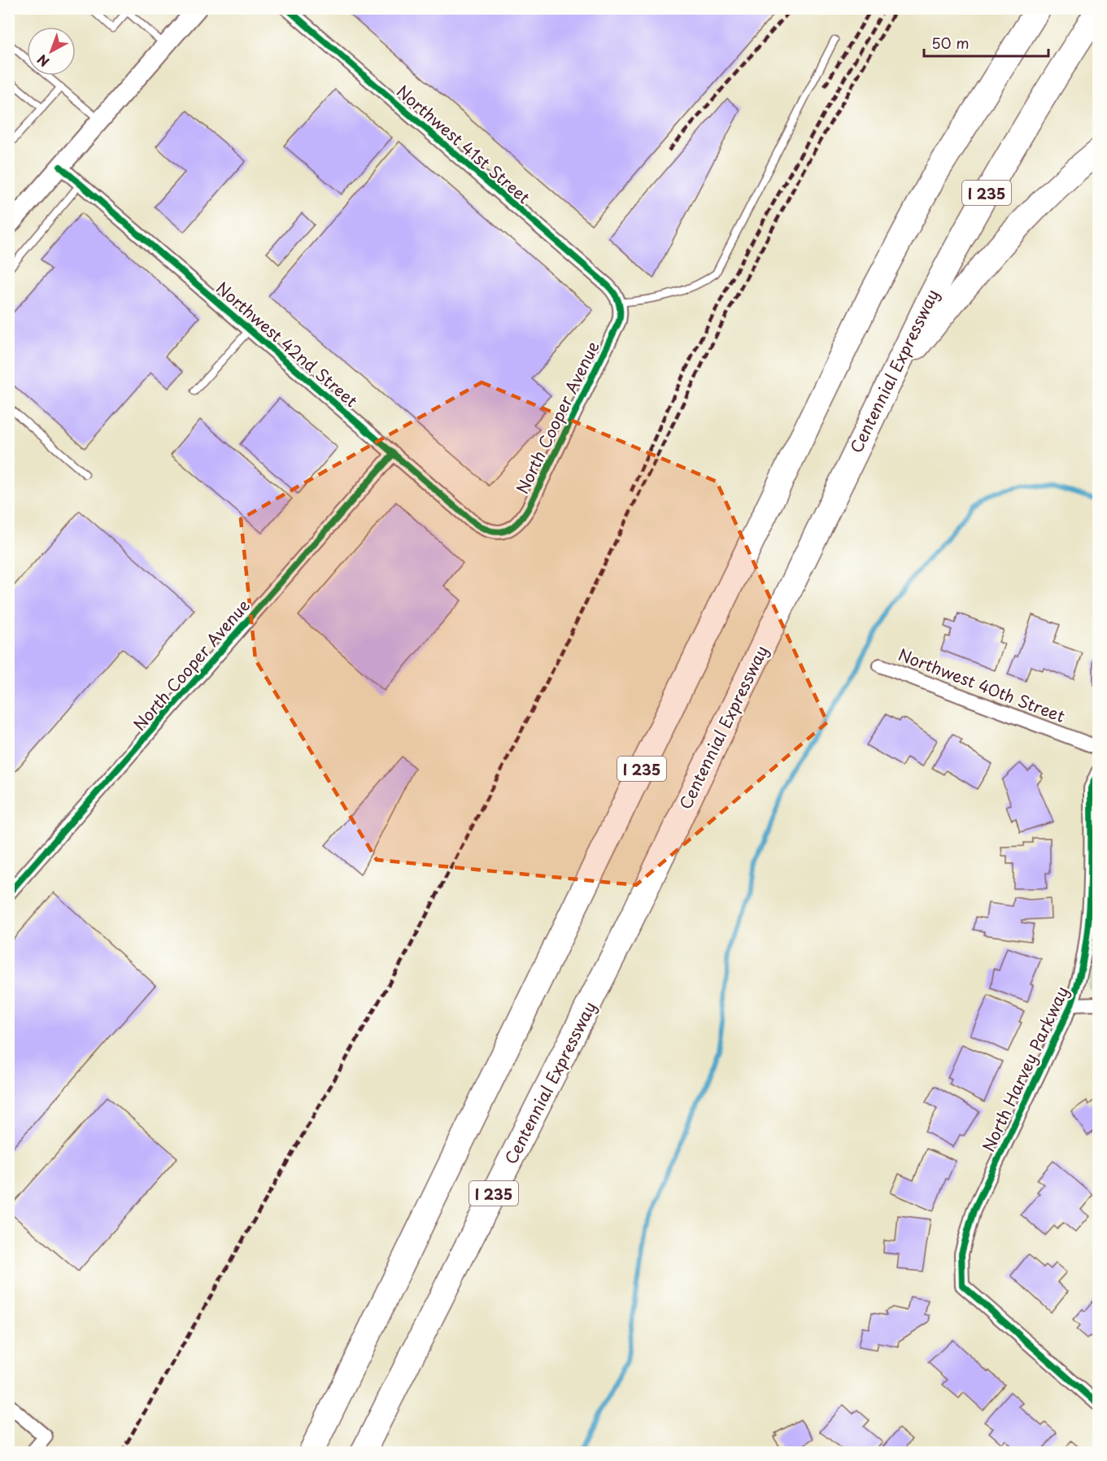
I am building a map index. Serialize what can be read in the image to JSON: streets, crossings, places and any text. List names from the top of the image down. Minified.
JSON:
{"streets":{"highway":["I 235","Centennial Expressway"],"street":["Northwest 41st Street","Northwest 42nd Street","North Cooper Avenue","Northwest 40th Street","North Harvey Parkway"]},"crossings":[["Northwest 41st Street","North Cooper Avenue"],["Northwest 42nd Street","North Cooper Avenue"]],"scale_bar":"50 m","north":"bottom left"}
